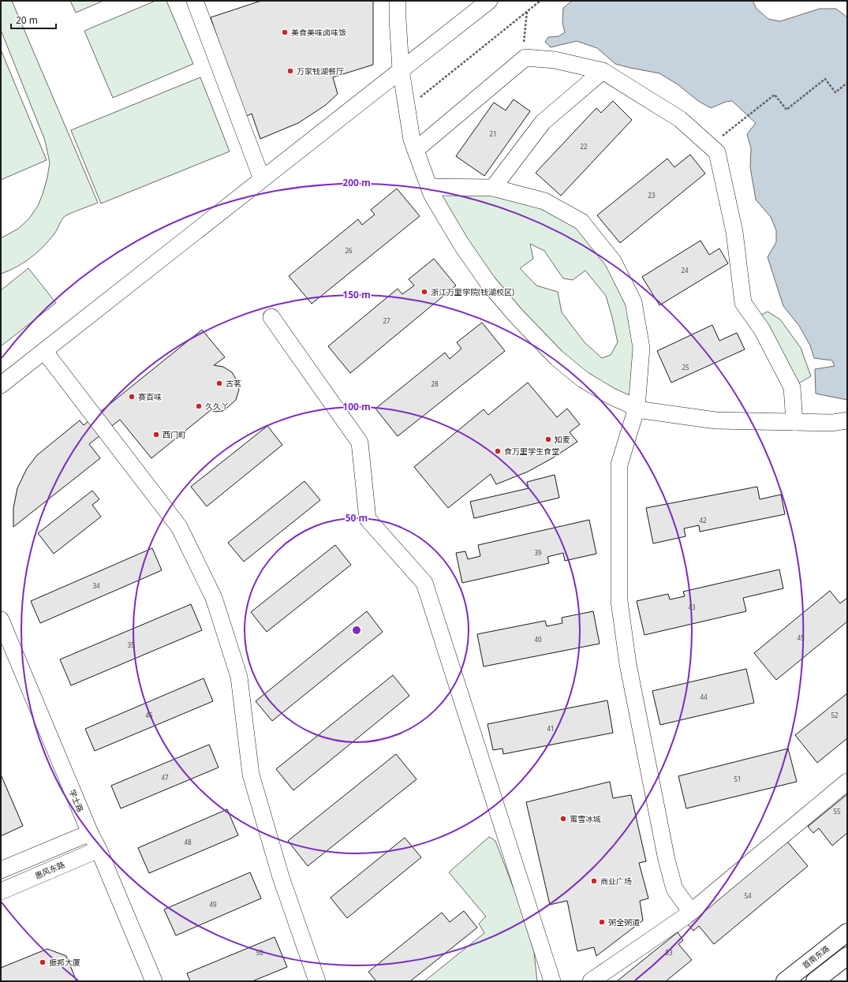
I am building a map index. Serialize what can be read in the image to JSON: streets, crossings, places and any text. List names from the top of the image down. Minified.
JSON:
{"streets":{"main road":["首南东路"],"street":["学士路","惠风东路"]},"crossings":[["学士路","惠风东路"]],"places":["美食美味卤味饭","万家钱湖餐厅","浙江万里学院(钱湖校区)","古茗","赛百味","久久丫","西门町","知麦","食万里学生食堂","蜜雪冰城","商业广场","粥全粥道","振邦大厦"],"house_numbers":["21","22","23","26","24","27","25","28","42","39","34","43","45","40","35","44","46","52","41","47","51","55","48","54","49","50","53"],"scale_bar":"20 m","rings":["200 m","150 m","100 m","50 m"]}
